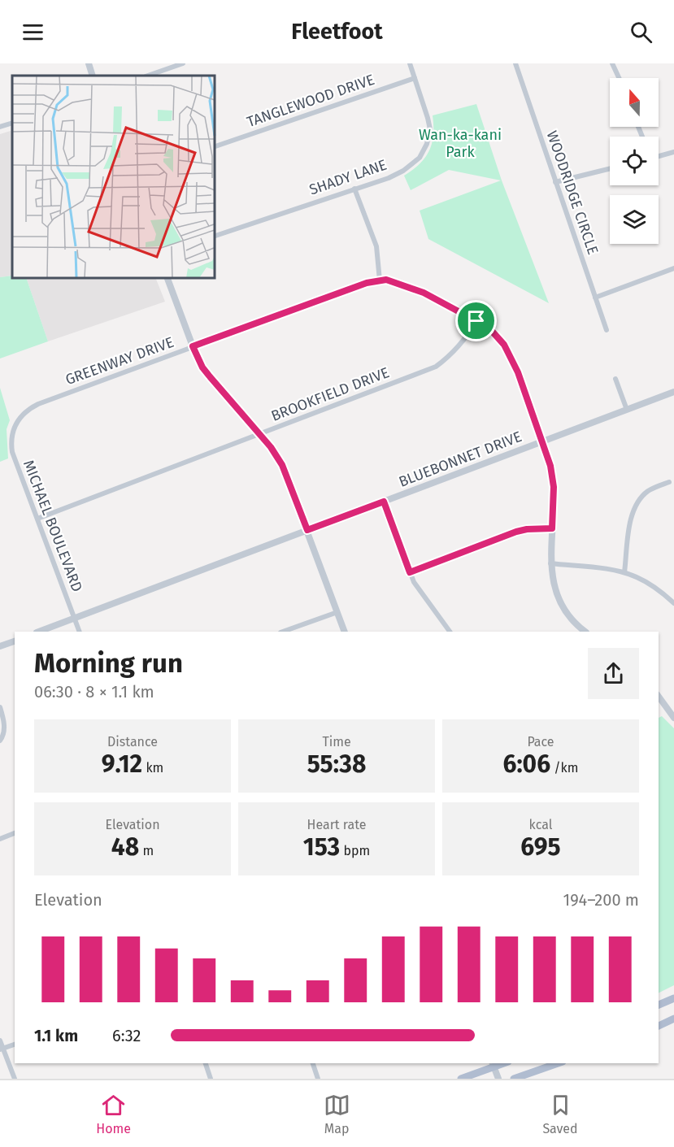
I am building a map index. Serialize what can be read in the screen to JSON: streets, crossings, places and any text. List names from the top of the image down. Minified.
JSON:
{"streets":{"street":["TANGLEWOOD DRIVE","SHADY LANE","WOODRIDGE CIRCLE","GREENWAY DRIVE","BROOKFIELD DRIVE","BLUEBONNET DRIVE","MICHAEL BOULEVARD"]},"crossings":[["TANGLEWOOD DRIVE","SHADY LANE"],["GREENWAY DRIVE","MICHAEL BOULEVARD"],["BROOKFIELD DRIVE","MICHAEL BOULEVARD"],["BLUEBONNET DRIVE","MICHAEL BOULEVARD"]],"parks":["Wan-ka-kani Park"],"north":"top","page":{"header":"Fleetfoot","heading":["Morning run","06:30 · 8 × 1.1 km"],"stats":[["Distance","9.12 km"],["Time","55:38"],["Pace","6:06 /km"],["Elevation","48 m"],["Heart rate","153 bpm"],["kcal","695"]],"chart":["Elevation","194–200 m"],"list":[{"name":"1.1 km","note":"6:32"}],"tabs":["Home","Map","Saved"]}}
